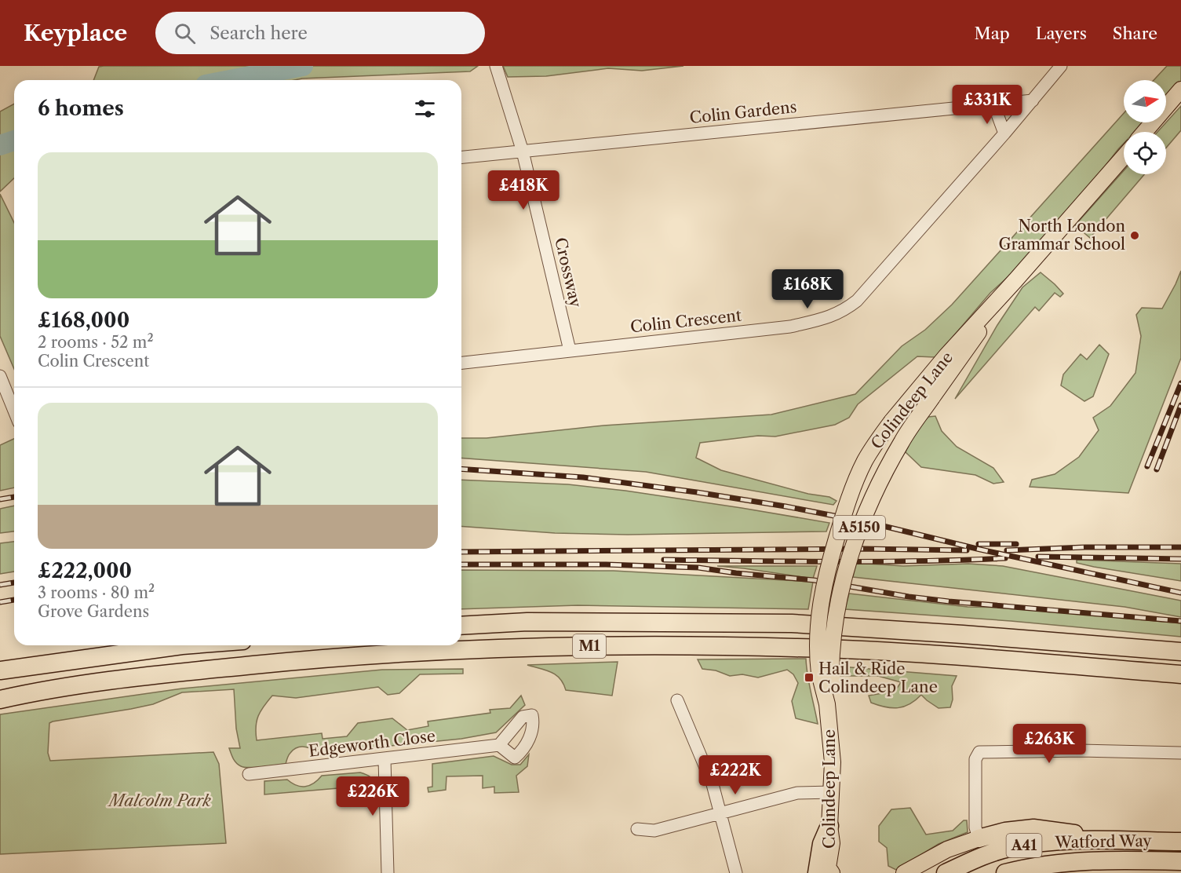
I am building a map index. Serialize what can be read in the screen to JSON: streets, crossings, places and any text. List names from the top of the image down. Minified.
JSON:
{"streets":{"highway":["A5150","M1","Watford Way","A41"],"main road":["Colindeep Lane"],"street":["Colin Gardens","Crossway","Colin Crescent","Edgeworth Close"]},"crossings":[["Colin Gardens","Crossway"],["Colin Gardens","Colin Crescent"],["Crossway","Colin Crescent"],["Colindeep Lane","A5150"]],"parks":["Malcolm Park"],"places":{"other":["North London Grammar School"],"transit":["Hail & Ride Colindeep Lane"]},"north":"right","page":{"header":"Keyplace","search":"Search here","nav":["Map","Layers","Share"],"heading":"6 homes","price":["£331K","£418K","£168K","£263K","£222K","£226K"],"list":[{"name":"£168,000","note":"2 rooms · 52 m² · Colin Crescent"},{"name":"£222,000","note":"3 rooms · 80 m² · Grove Gardens"}]}}
